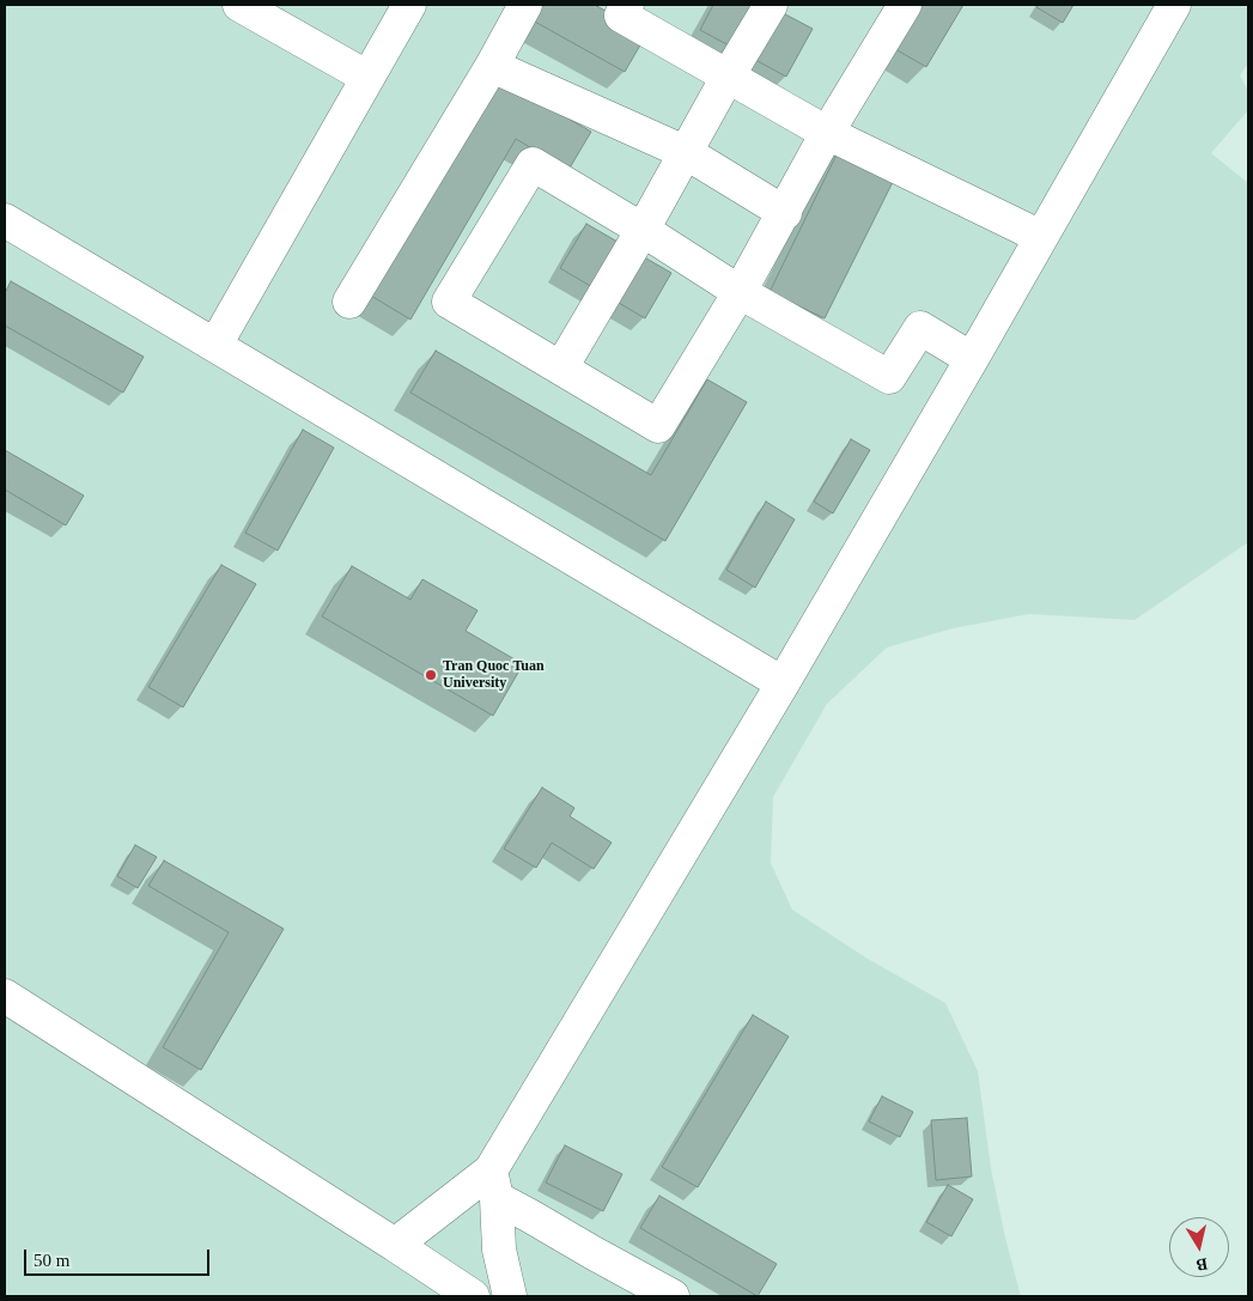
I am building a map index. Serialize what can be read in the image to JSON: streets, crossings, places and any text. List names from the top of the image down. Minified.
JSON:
{"places":["Tran Quoc Tuan University"],"scale_bar":"50 m","north":"bottom"}
